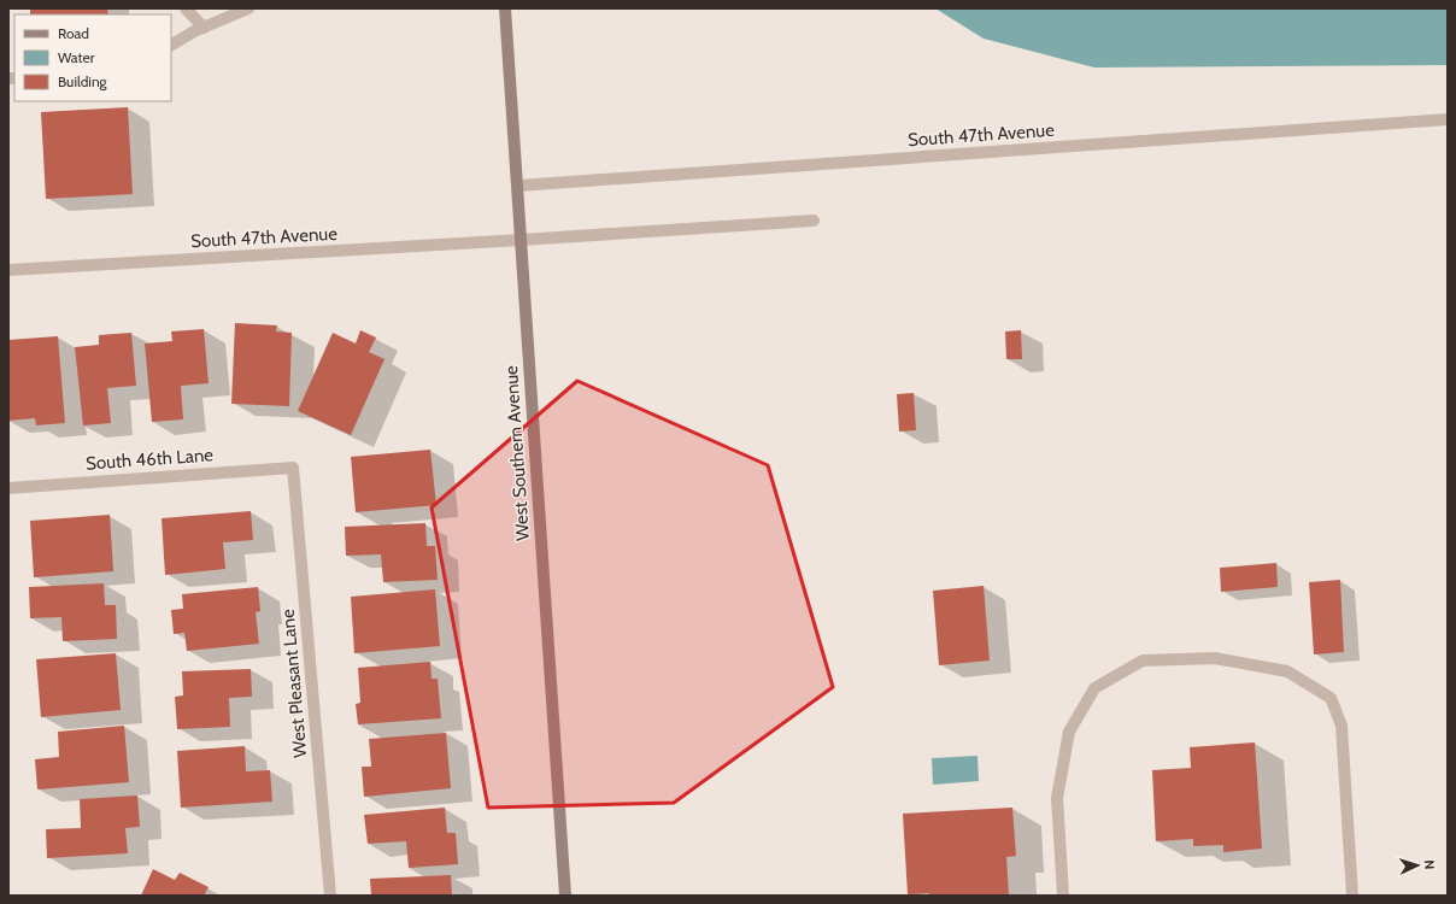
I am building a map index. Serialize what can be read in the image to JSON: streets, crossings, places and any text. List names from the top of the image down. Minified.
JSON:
{"streets":{"main road":["West Southern Avenue"],"street":["South 47th Avenue","South 46th Lane","West Pleasant Lane"]},"crossings":[["South 47th Avenue","West Southern Avenue"],["South 46th Lane","West Pleasant Lane"]],"legend":["Road","Water","Building"],"north":"right"}
